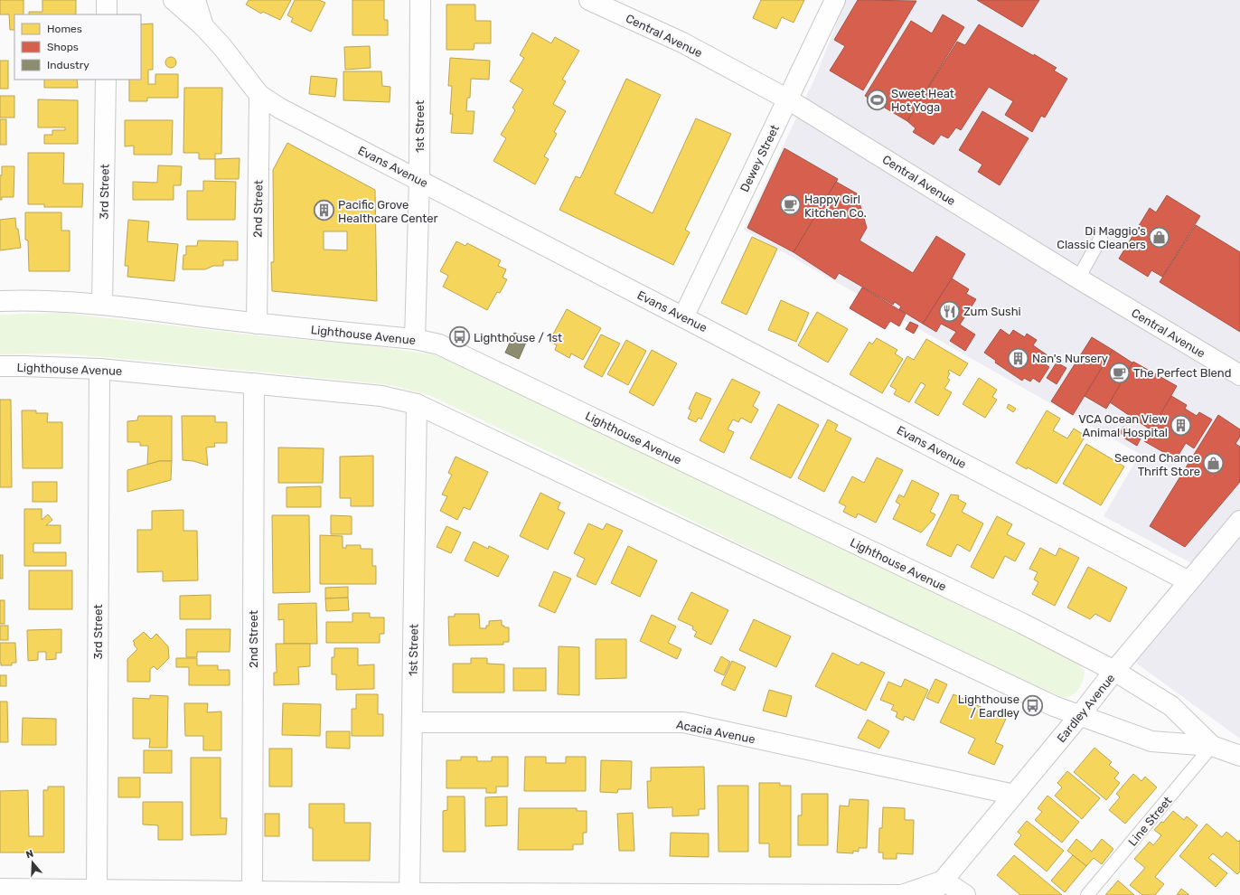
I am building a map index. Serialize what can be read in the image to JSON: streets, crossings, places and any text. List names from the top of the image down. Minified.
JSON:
{"streets":{"street":["Central Avenue","1st Street","Dewey Street","Evans Avenue","3rd Street","2nd Street","Lighthouse Avenue","Eardley Avenue","Acacia Avenue"],"lane":["Line Street"]},"crossings":[["Central Avenue","Dewey Street"],["1st Street","Evans Avenue"],["1st Street","Lighthouse Avenue"],["1st Street","Acacia Avenue"],["Dewey Street","Evans Avenue"],["Evans Avenue","2nd Street"],["Evans Avenue","Eardley Avenue"],["3rd Street","Lighthouse Avenue"],["2nd Street","Lighthouse Avenue"],["Lighthouse Avenue","Eardley Avenue"],["Lighthouse Avenue","Line Street"],["Eardley Avenue","Acacia Avenue"]],"places":{"sports":["Sweet Heat Hot Yoga"],"cafe":["Happy Girl Kitchen Co.","The Perfect Blend"],"building":["Pacific Grove Healthcare Center","Nan's Nursery","VCA Ocean View Animal Hospital"],"shop":["Di Maggio's Classic Cleaners","Second Chance Thrift Store"],"restaurant":["Zum Sushi"],"bus stop":["Lighthouse / 1st","Lighthouse / Eardley"]},"legend":["Homes","Shops","Industry"],"north":"top"}
